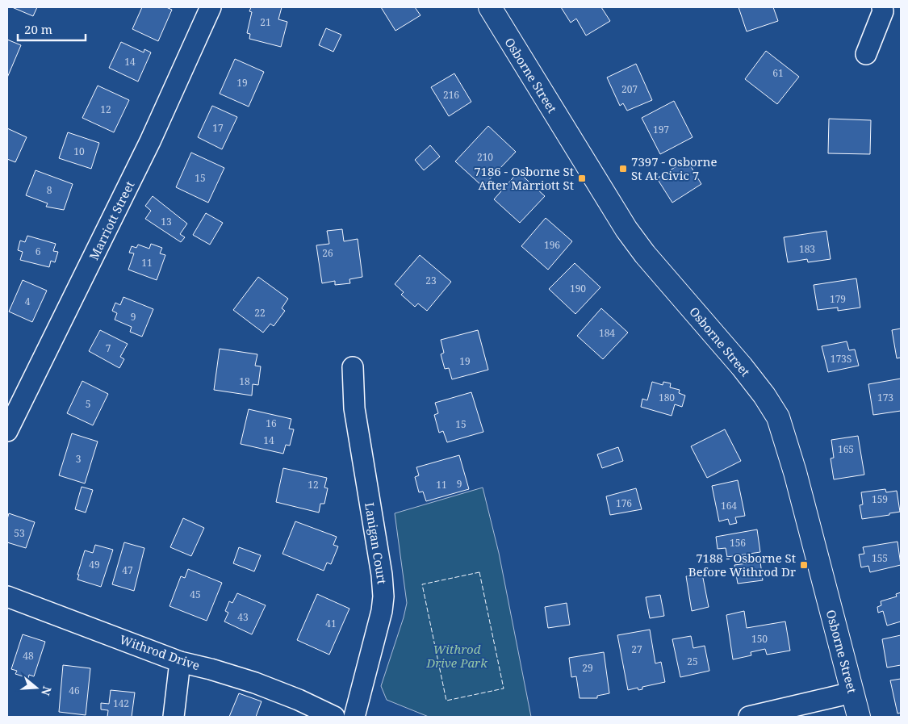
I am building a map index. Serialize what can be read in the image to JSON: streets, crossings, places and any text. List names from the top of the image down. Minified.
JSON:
{"streets":{"street":["Osborne Street","Marriott Street","Lanigan Court","Withrod Drive"]},"parks":["Withrod Drive Park"],"places":{"transit":["7397 - Osborne St At Civic 7","7186 - Osborne St After Marriott St","7188 - Osborne St Before Withrod Dr"]},"house_numbers":["21","14","61","19","207","216","12","17","197","10","210","15","8","13","196","183","6","26","11","23","190","179","4","22","9","184","7","173S","19","18","180","173","5","16","15","14","165","3","9","12","11","159","176","164","53","156","155","49","47","45","43","41","150","27","48","25","29","46","142"],"scale_bar":"20 m","north":"right"}
